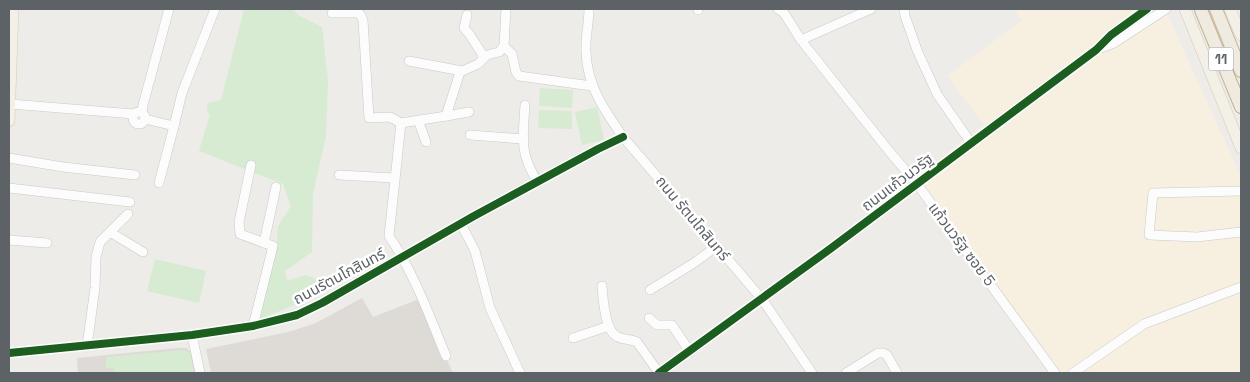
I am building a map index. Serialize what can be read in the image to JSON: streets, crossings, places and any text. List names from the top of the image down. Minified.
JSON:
{"streets":{"highway":["11"],"street":["ถนนแก้วนวรัฐ","ถนน รัตนโกสินทร์","แก้วนวรัฐ ซอย 5","ถนนรัตนโกสินทร์"]},"crossings":[["ถนนแก้วนวรัฐ","ถนน รัตนโกสินทร์"],["ถนนแก้วนวรัฐ","แก้วนวรัฐ ซอย 5"],["ถนน รัตนโกสินทร์","ถนนรัตนโกสินทร์"]]}
